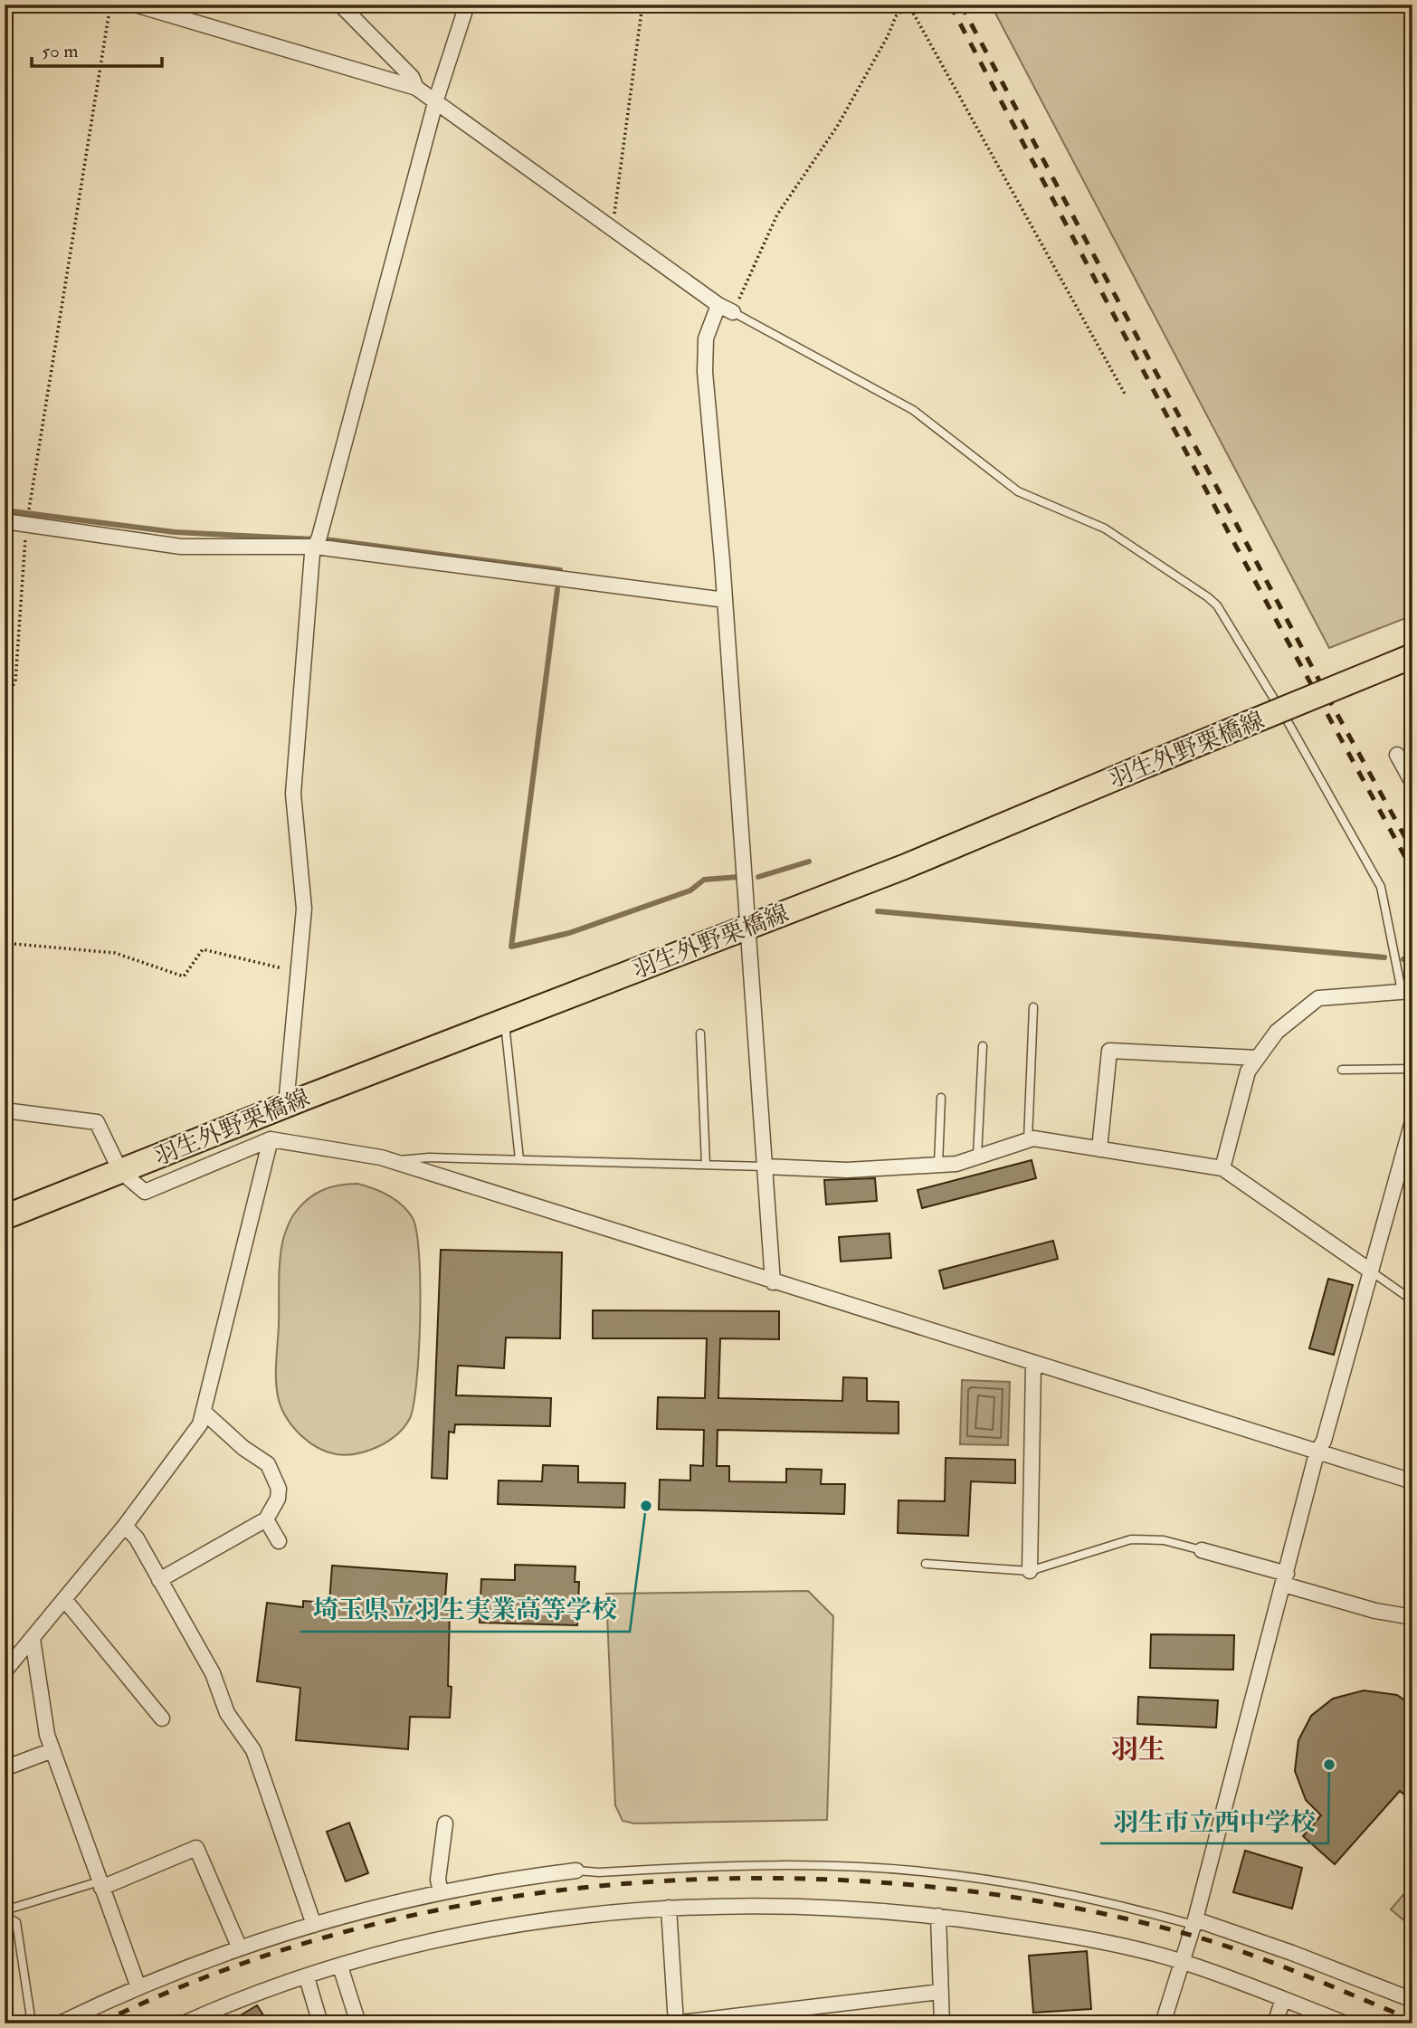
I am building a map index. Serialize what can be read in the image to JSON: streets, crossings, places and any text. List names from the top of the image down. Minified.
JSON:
{"streets":{"main road":["羽生外野栗橋線"]},"districts":["羽生"],"places":["埼玉県立羽生実業高等学校","羽生市立西中学校"],"scale_bar":"50 m"}
